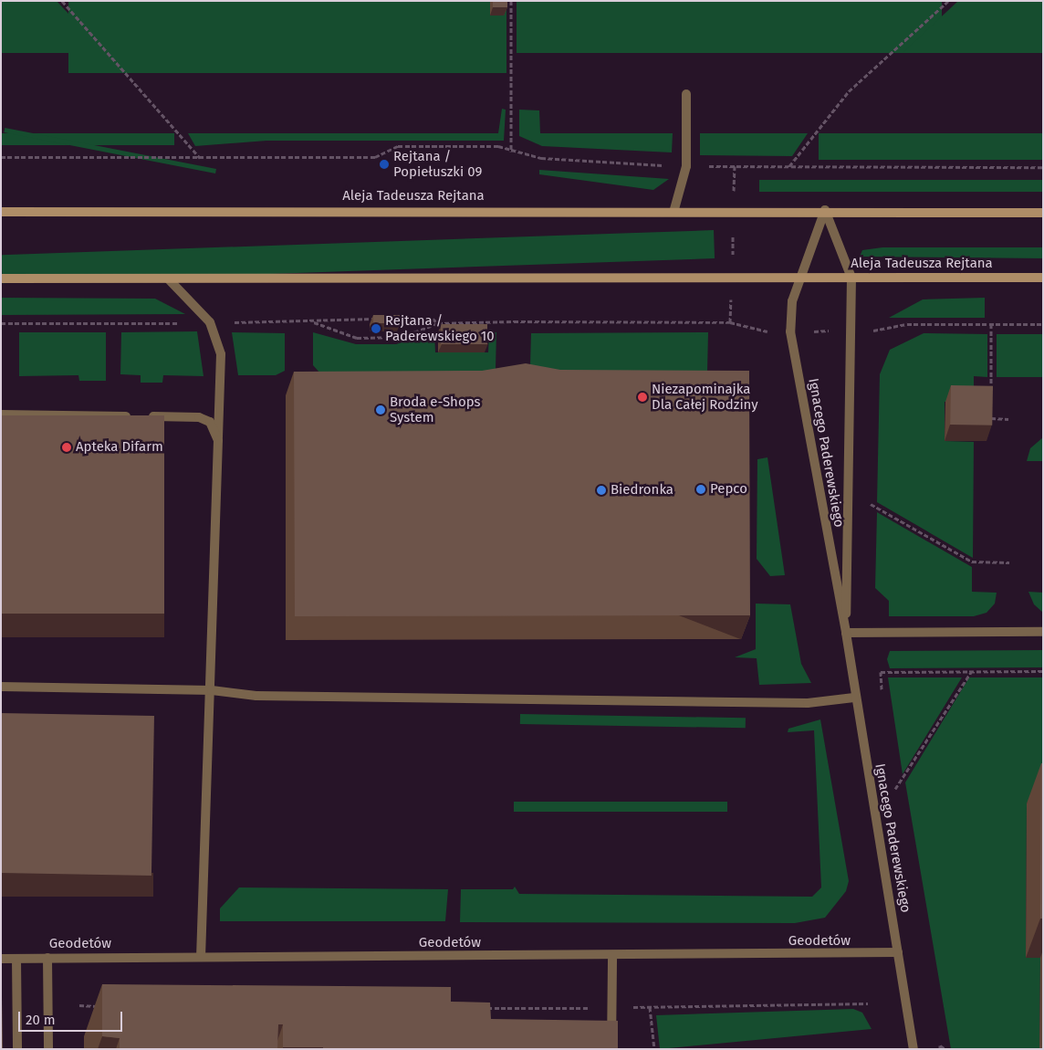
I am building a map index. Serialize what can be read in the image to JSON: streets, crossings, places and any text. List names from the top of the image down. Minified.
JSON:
{"streets":{"main road":["Aleja Tadeusza Rejtana"],"street":["Ignacego Paderewskiego","Geodetów"]},"crossings":[["Aleja Tadeusza Rejtana","Ignacego Paderewskiego"],["Ignacego Paderewskiego","Geodetów"]],"places":["Rejtana / Popiełuszki 09","Rejtana / Paderewskiego 10","Niezapominajka Dla Całej Rodziny","Broda e-Shops System","Apteka Difarm","Pepco","Biedronka"],"scale_bar":"20 m"}
